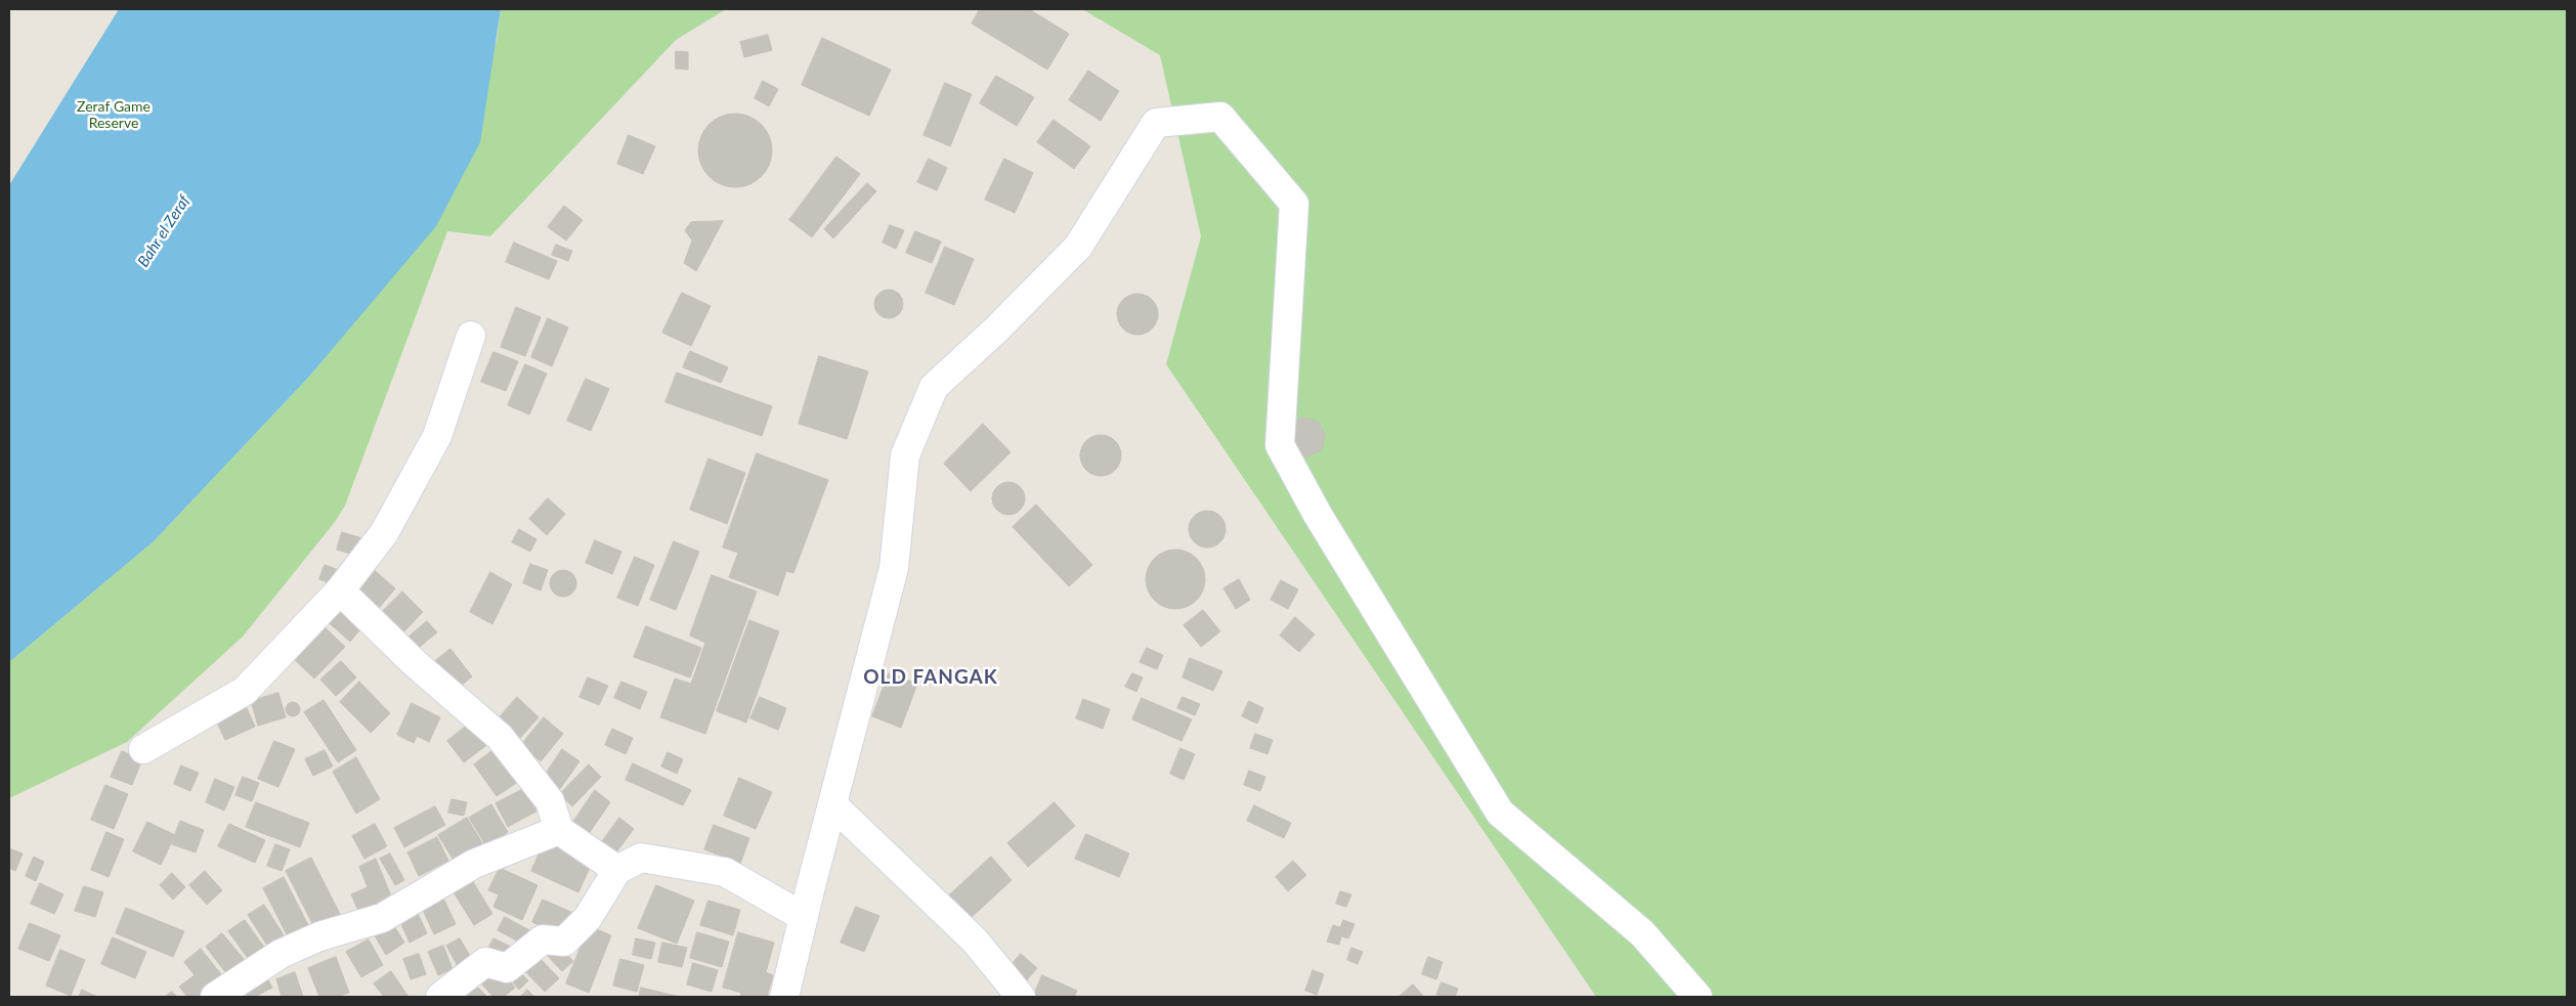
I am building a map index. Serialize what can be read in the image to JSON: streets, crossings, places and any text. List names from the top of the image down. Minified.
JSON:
{"districts":["OLD FANGAK"],"water":["Bahr el Zeraf"],"parks":["Zeraf Game Reserve"]}
